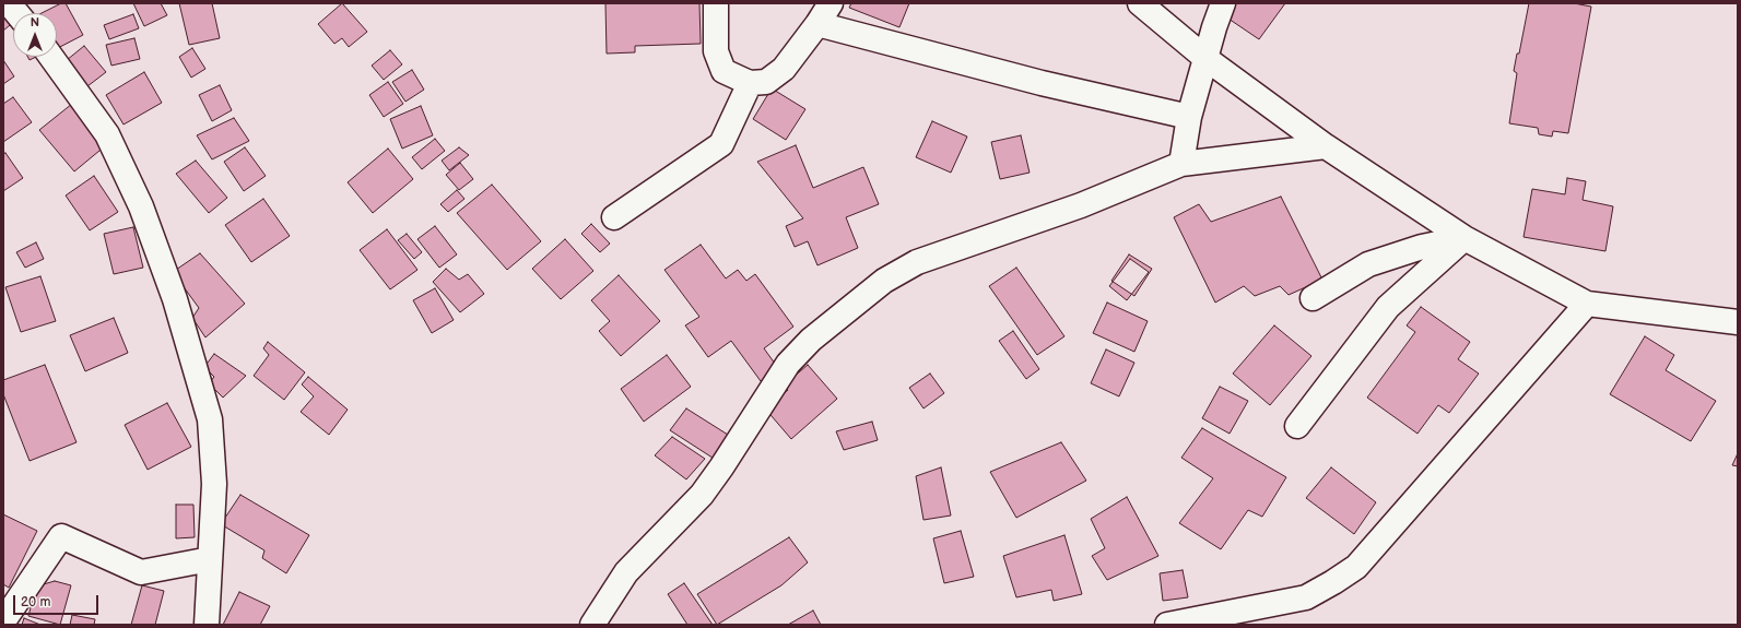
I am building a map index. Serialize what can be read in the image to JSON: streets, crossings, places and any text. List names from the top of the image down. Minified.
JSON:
{"scale_bar":"20 m","north":"top"}
